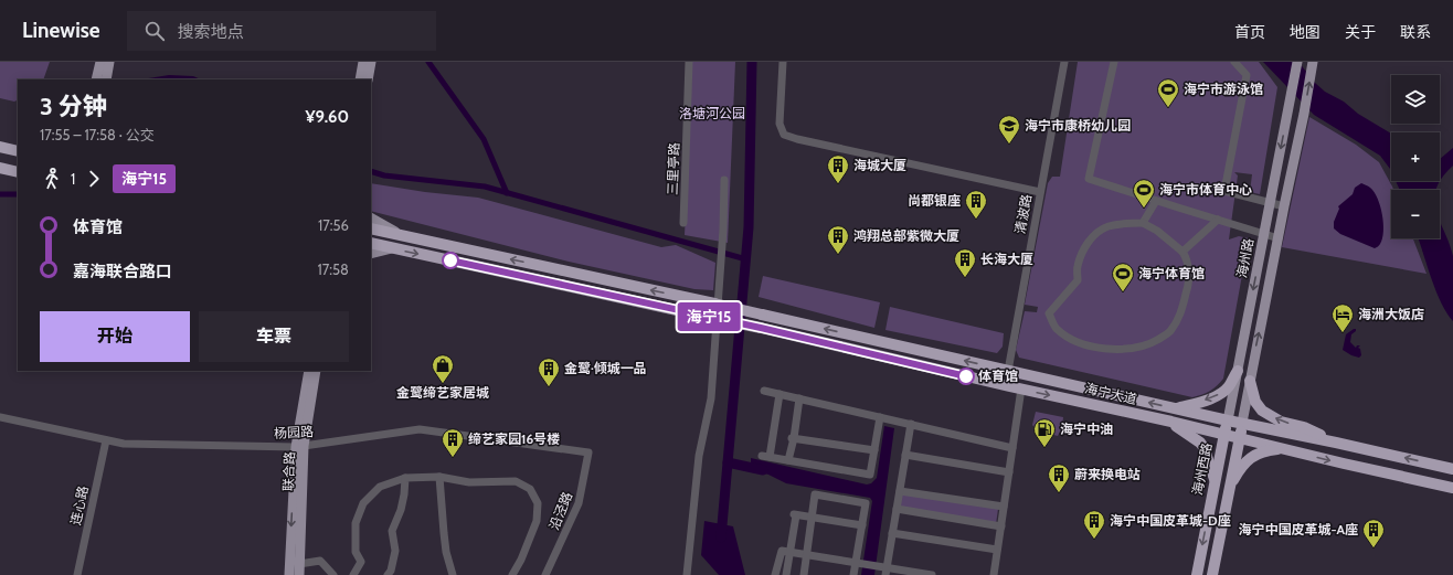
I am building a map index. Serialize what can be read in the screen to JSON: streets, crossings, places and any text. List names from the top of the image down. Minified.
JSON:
{"streets":{"highway":["海宁大道","海州西路"],"main road":["海州路","联合路"],"street":["三里亭路","清波路","杨园路","连心路","沿泾路"]},"crossings":[["清波路","海宁大道"],["海州路","海宁大道"],["海州路","海州西路"],["海宁大道","海州西路"],["杨园路","联合路"],["杨园路","连心路"],["杨园路","沿泾路"]],"parks":["洛塘河公园"],"places":{"sports":["海宁市游泳馆","海宁市体育中心","海宁体育馆"],"school or university":["海宁市康桥幼儿园"],"building":["海城大厦","尚都银座","鸿翔总部紫微大厦","长海大厦","金鹭·倾城一品","缔艺家园16号楼","蔚来换电站","海宁中国皮革城-D座","海宁中国皮革城-A座"],"hotel":["海洲大饭店"],"other":["体育馆"],"shop":["金鹭缔艺家居城"],"fuel station":["海宁中油"]},"lines":["bus line 海宁15"],"page":{"header":"Linewise","search":"搜索地点","nav":["首页","地图","关于","联系"],"on_map":"海宁15","map_buttons":["+","−"],"heading":["3 分钟","17:55 – 17:58 · 公交","¥9.60"],"legs":["1","海宁15"],"list":[{"name":"体育馆","value":"17:56"},{"name":"嘉海联合路口","value":"17:58"}],"buttons":["开始","车票"]}}
